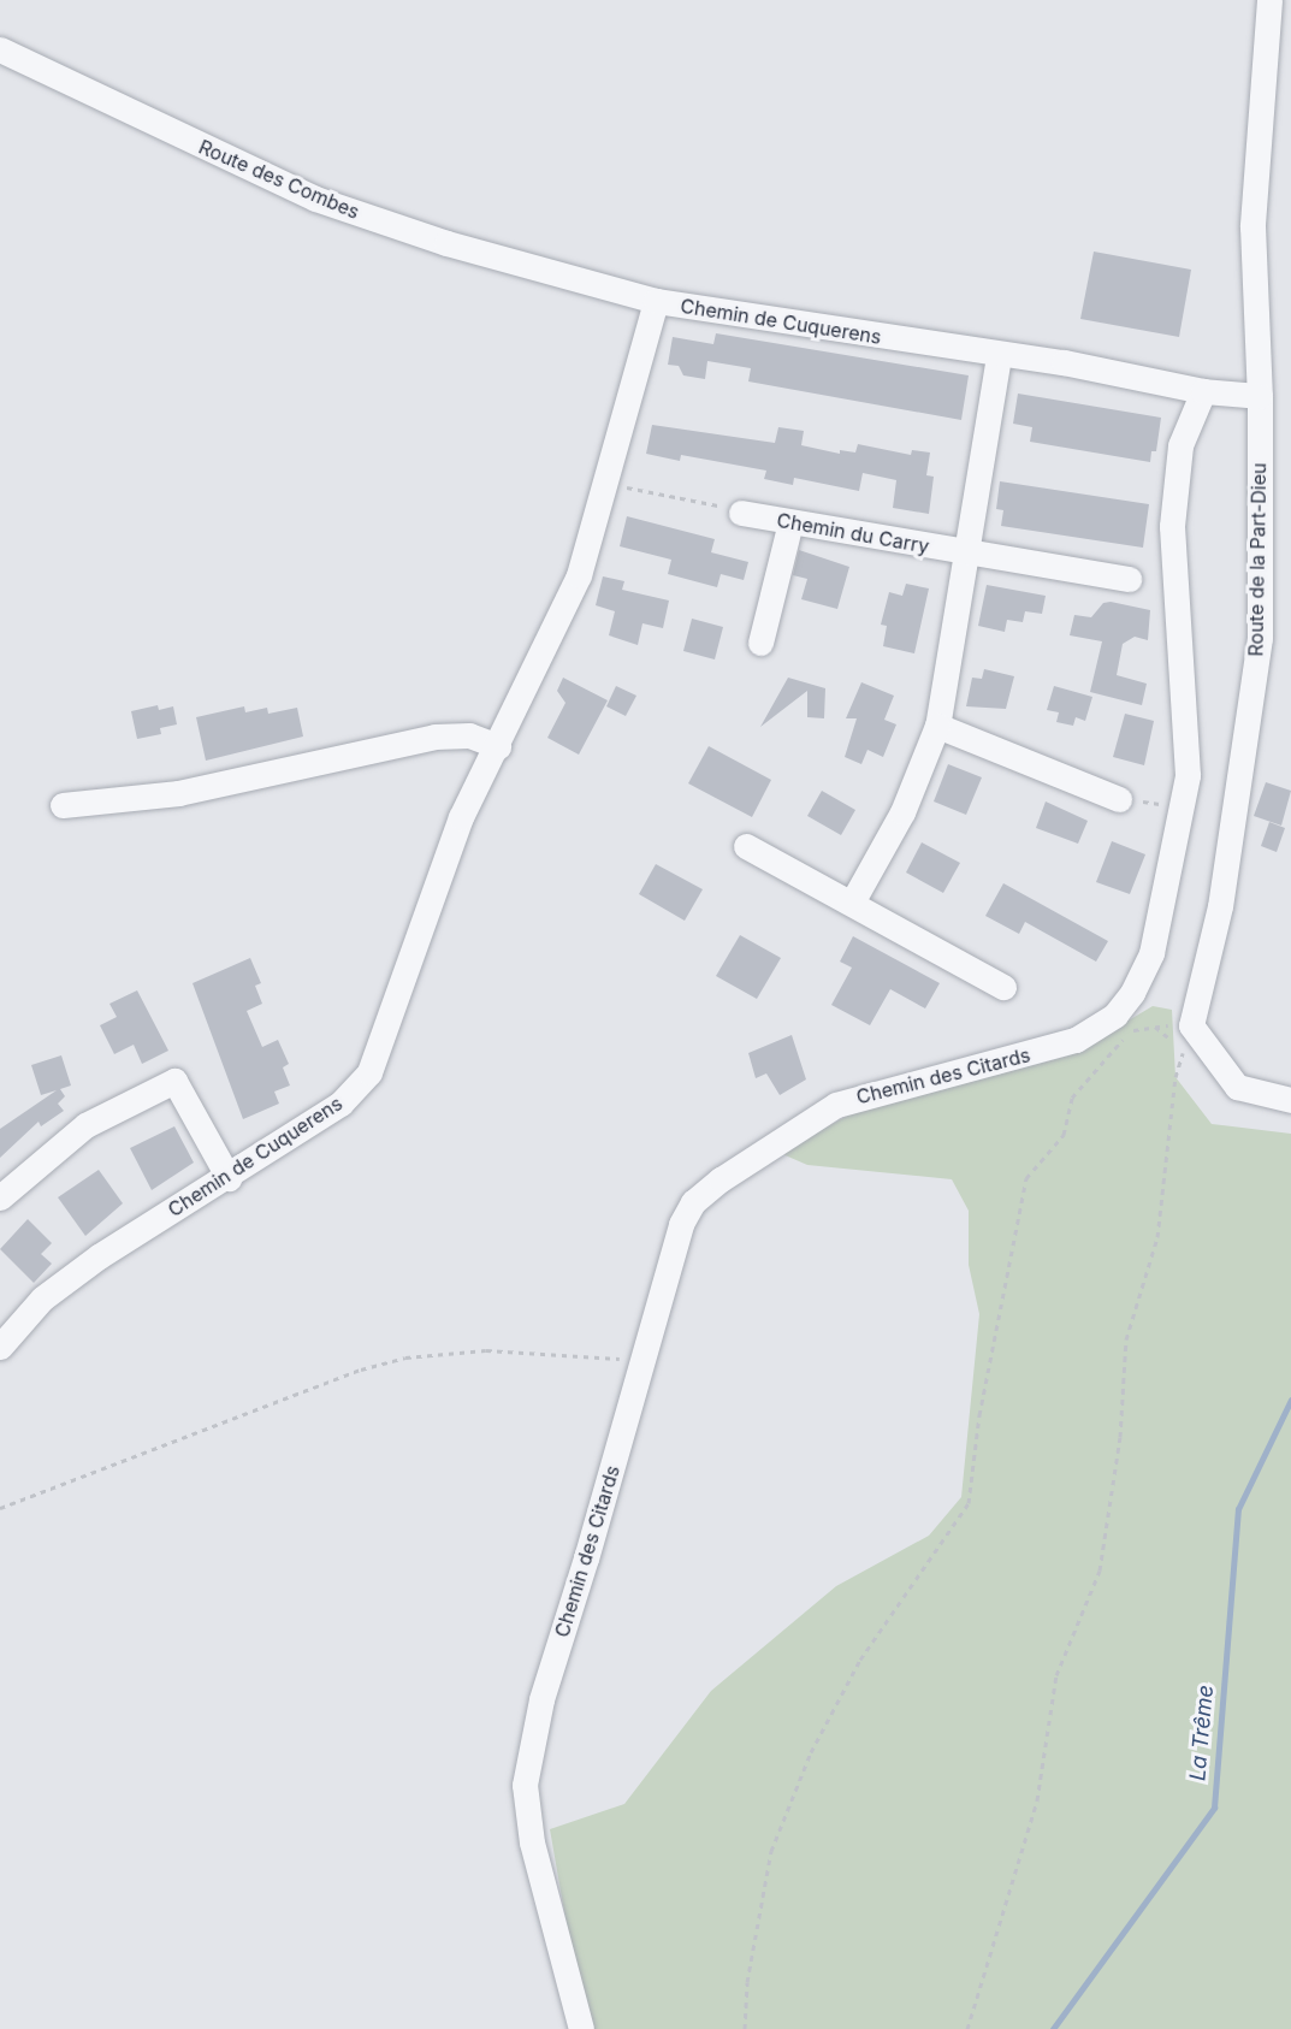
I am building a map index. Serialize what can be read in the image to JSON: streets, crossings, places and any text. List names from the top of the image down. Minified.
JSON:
{"streets":{"street":["Route des Combes","Chemin de Cuquerens","Chemin du Carry","Route de la Part-Dieu","Chemin des Citards"]},"crossings":[["Route des Combes","Chemin de Cuquerens"],["Chemin de Cuquerens","Chemin des Citards"]],"water":["La Trême"]}
